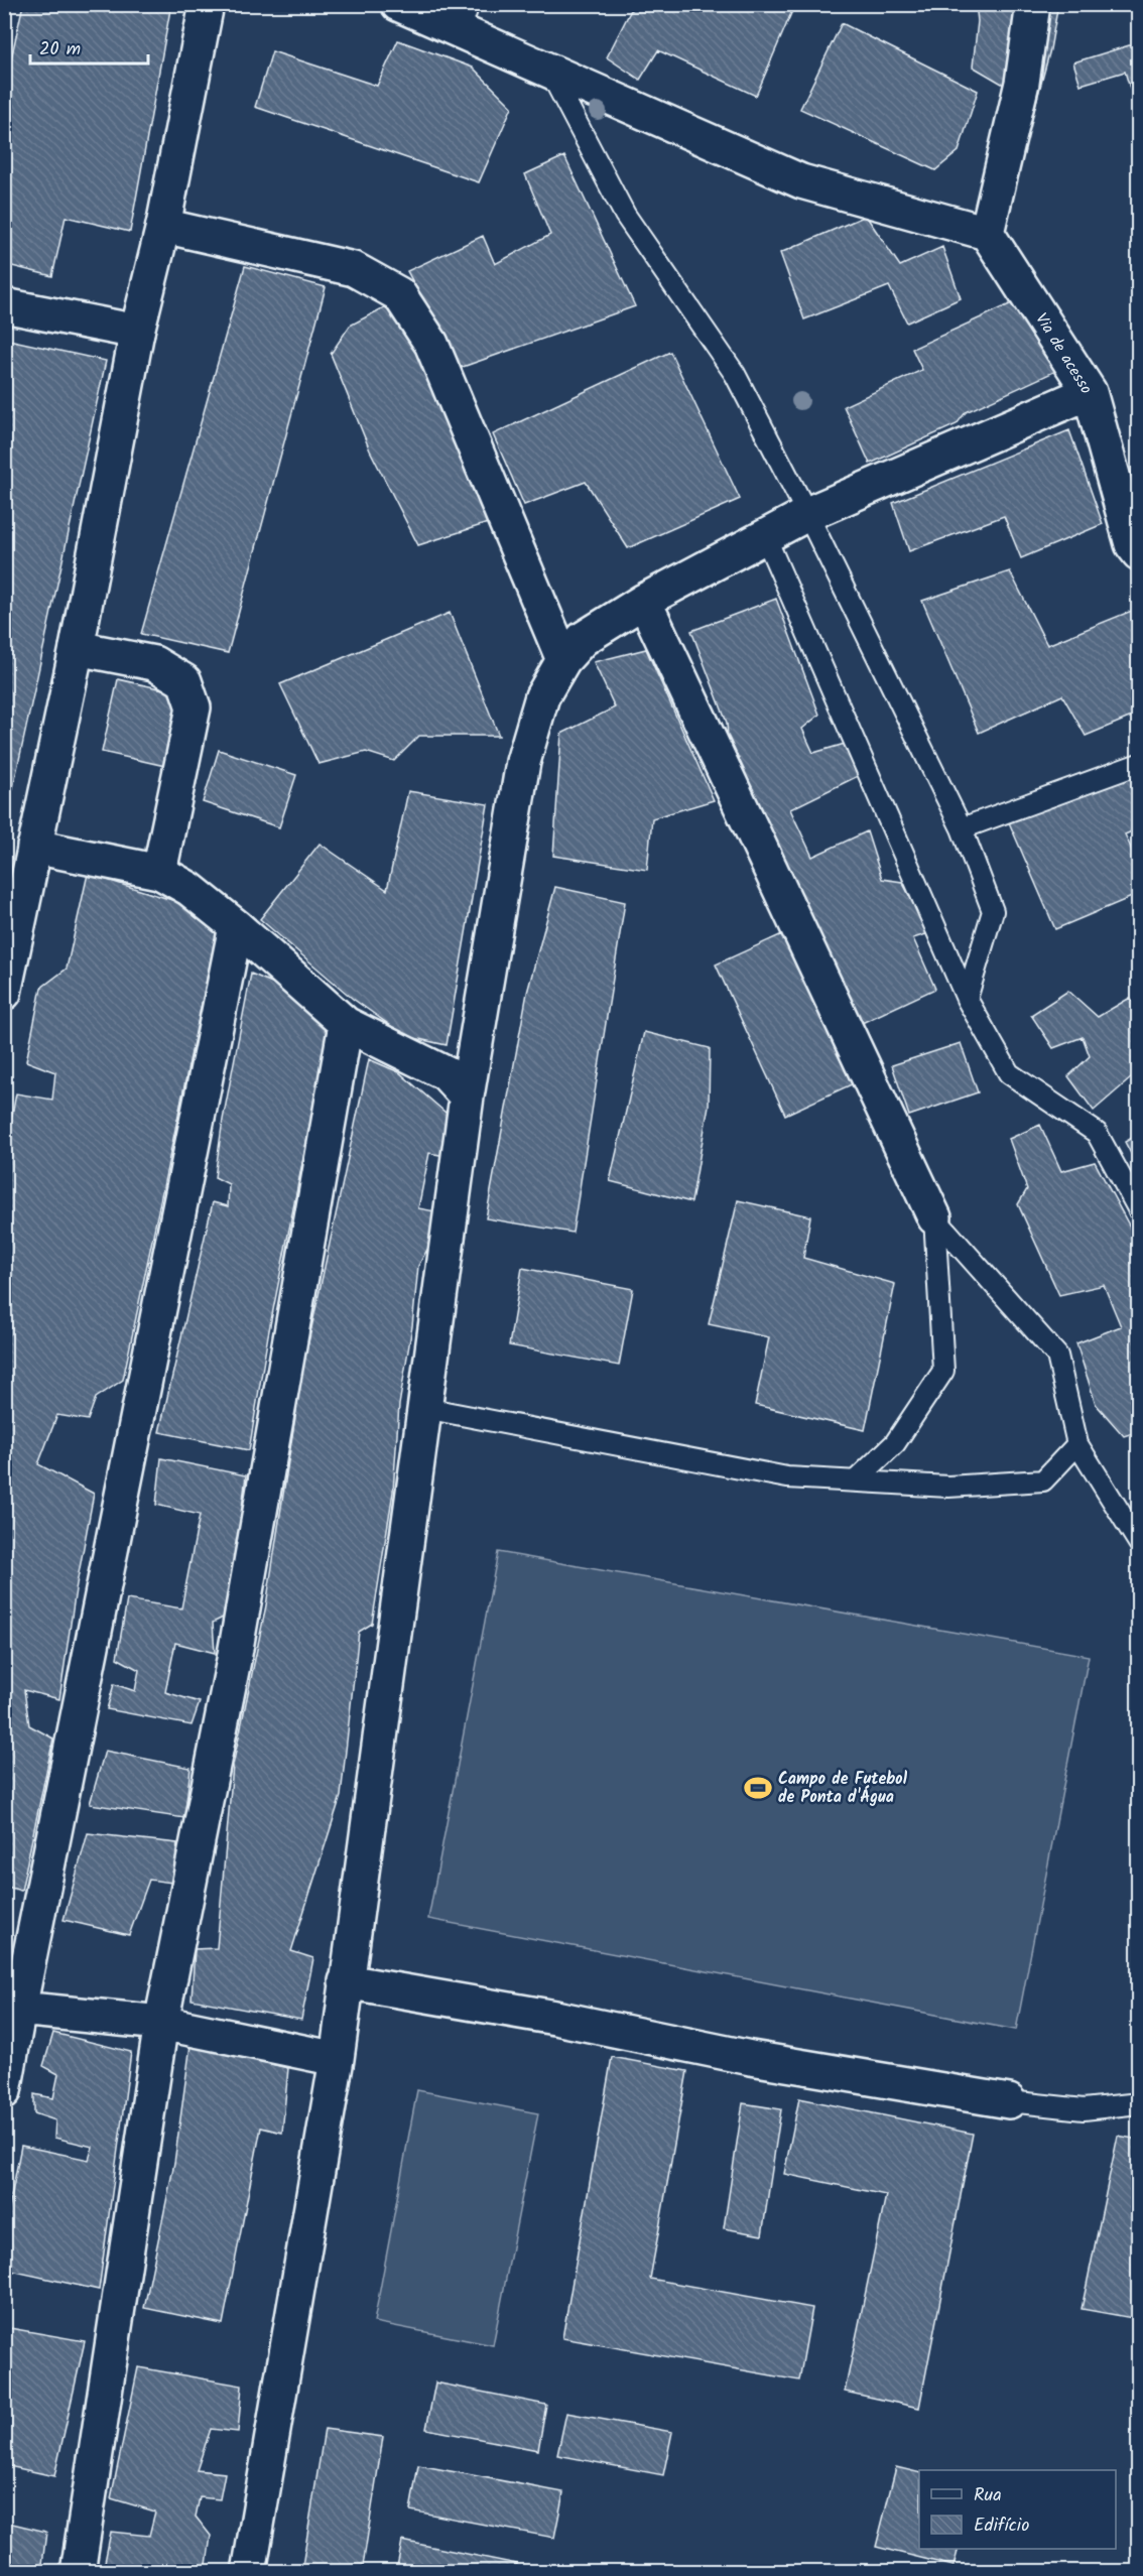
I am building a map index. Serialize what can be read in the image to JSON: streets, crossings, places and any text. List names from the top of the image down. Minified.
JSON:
{"streets":{"street":["Via de acesso"]},"places":{"sports":["Campo de Futebol de Ponta d'Água"]},"legend":["Rua","Edifício"],"scale_bar":"20 m"}
